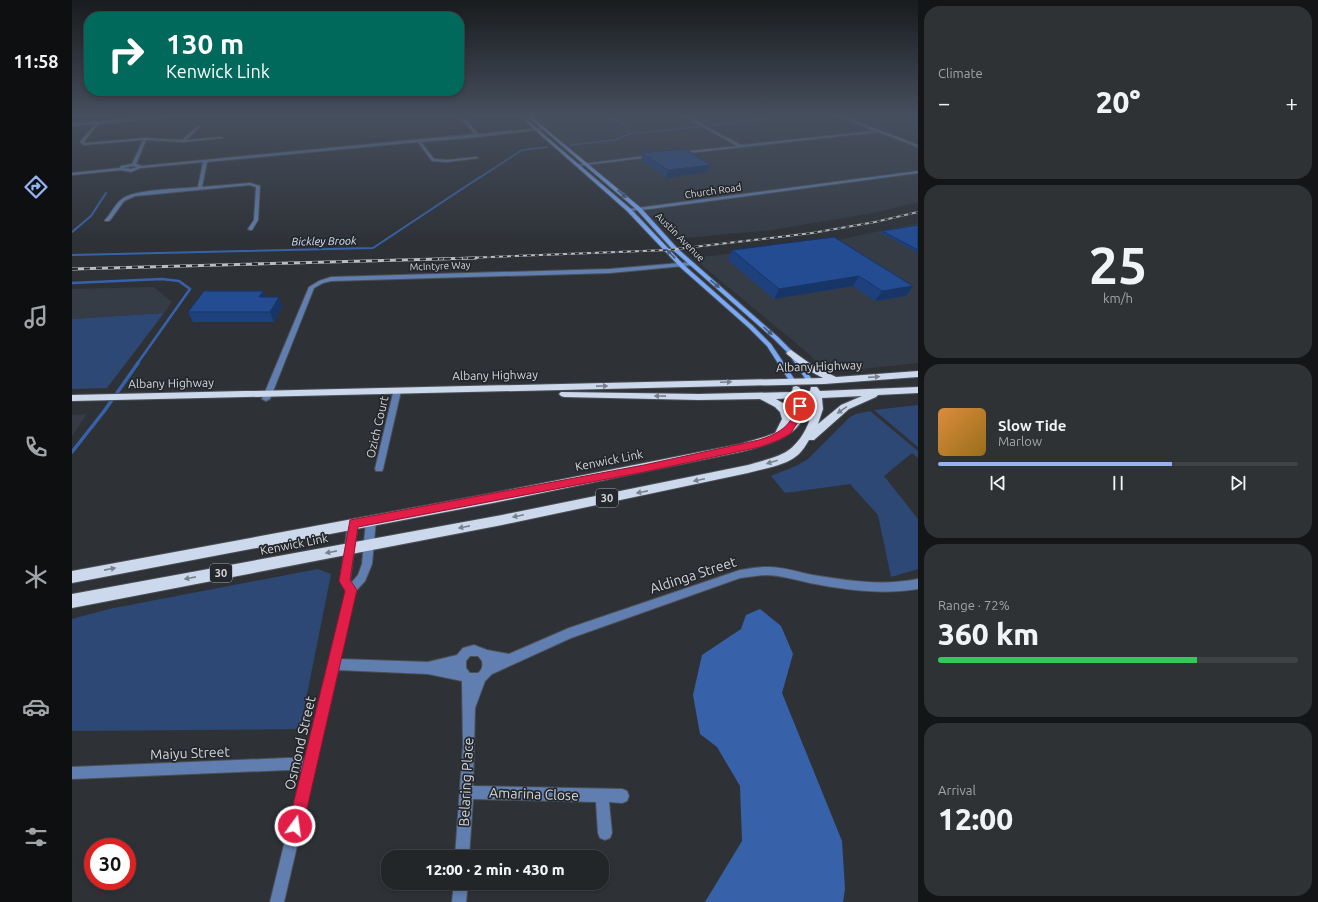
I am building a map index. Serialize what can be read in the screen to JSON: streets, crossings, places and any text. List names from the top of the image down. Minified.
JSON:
{"streets":{"highway":["Albany Highway","Kenwick Link","30"],"main road":["Austin Avenue"],"street":["Church Road","McIntyre Way","Ozich Court","Aldinga Street","Osmond Street","Maiyu Street","Belaring Place","Amarina Close"]},"crossings":[["Church Road","Austin Avenue"],["Austin Avenue","McIntyre Way"],["Austin Avenue","Albany Highway"],["Austin Avenue","Kenwick Link"],["McIntyre Way","Albany Highway"],["Albany Highway","Ozich Court"],["Albany Highway","Kenwick Link"],["Albany Highway","30"],["Kenwick Link","30"],["Kenwick Link","Osmond Street"],["Aldinga Street","Osmond Street"],["Aldinga Street","Belaring Place"],["Osmond Street","Maiyu Street"],["Belaring Place","Amarina Close"]],"water":["Bickley Brook"],"page":{"tabs":"11:58","tile":["Climate",["25","km/h"],["Range · 72%","360 km"],["Arrival","12:00"]],"turn":["130 m","Kenwick Link"],"heat":["−","20°","+"],"song":["Slow Tide","Marlow"],"limit":"30","trip":"12:00 · 2 min · 430 m"}}
